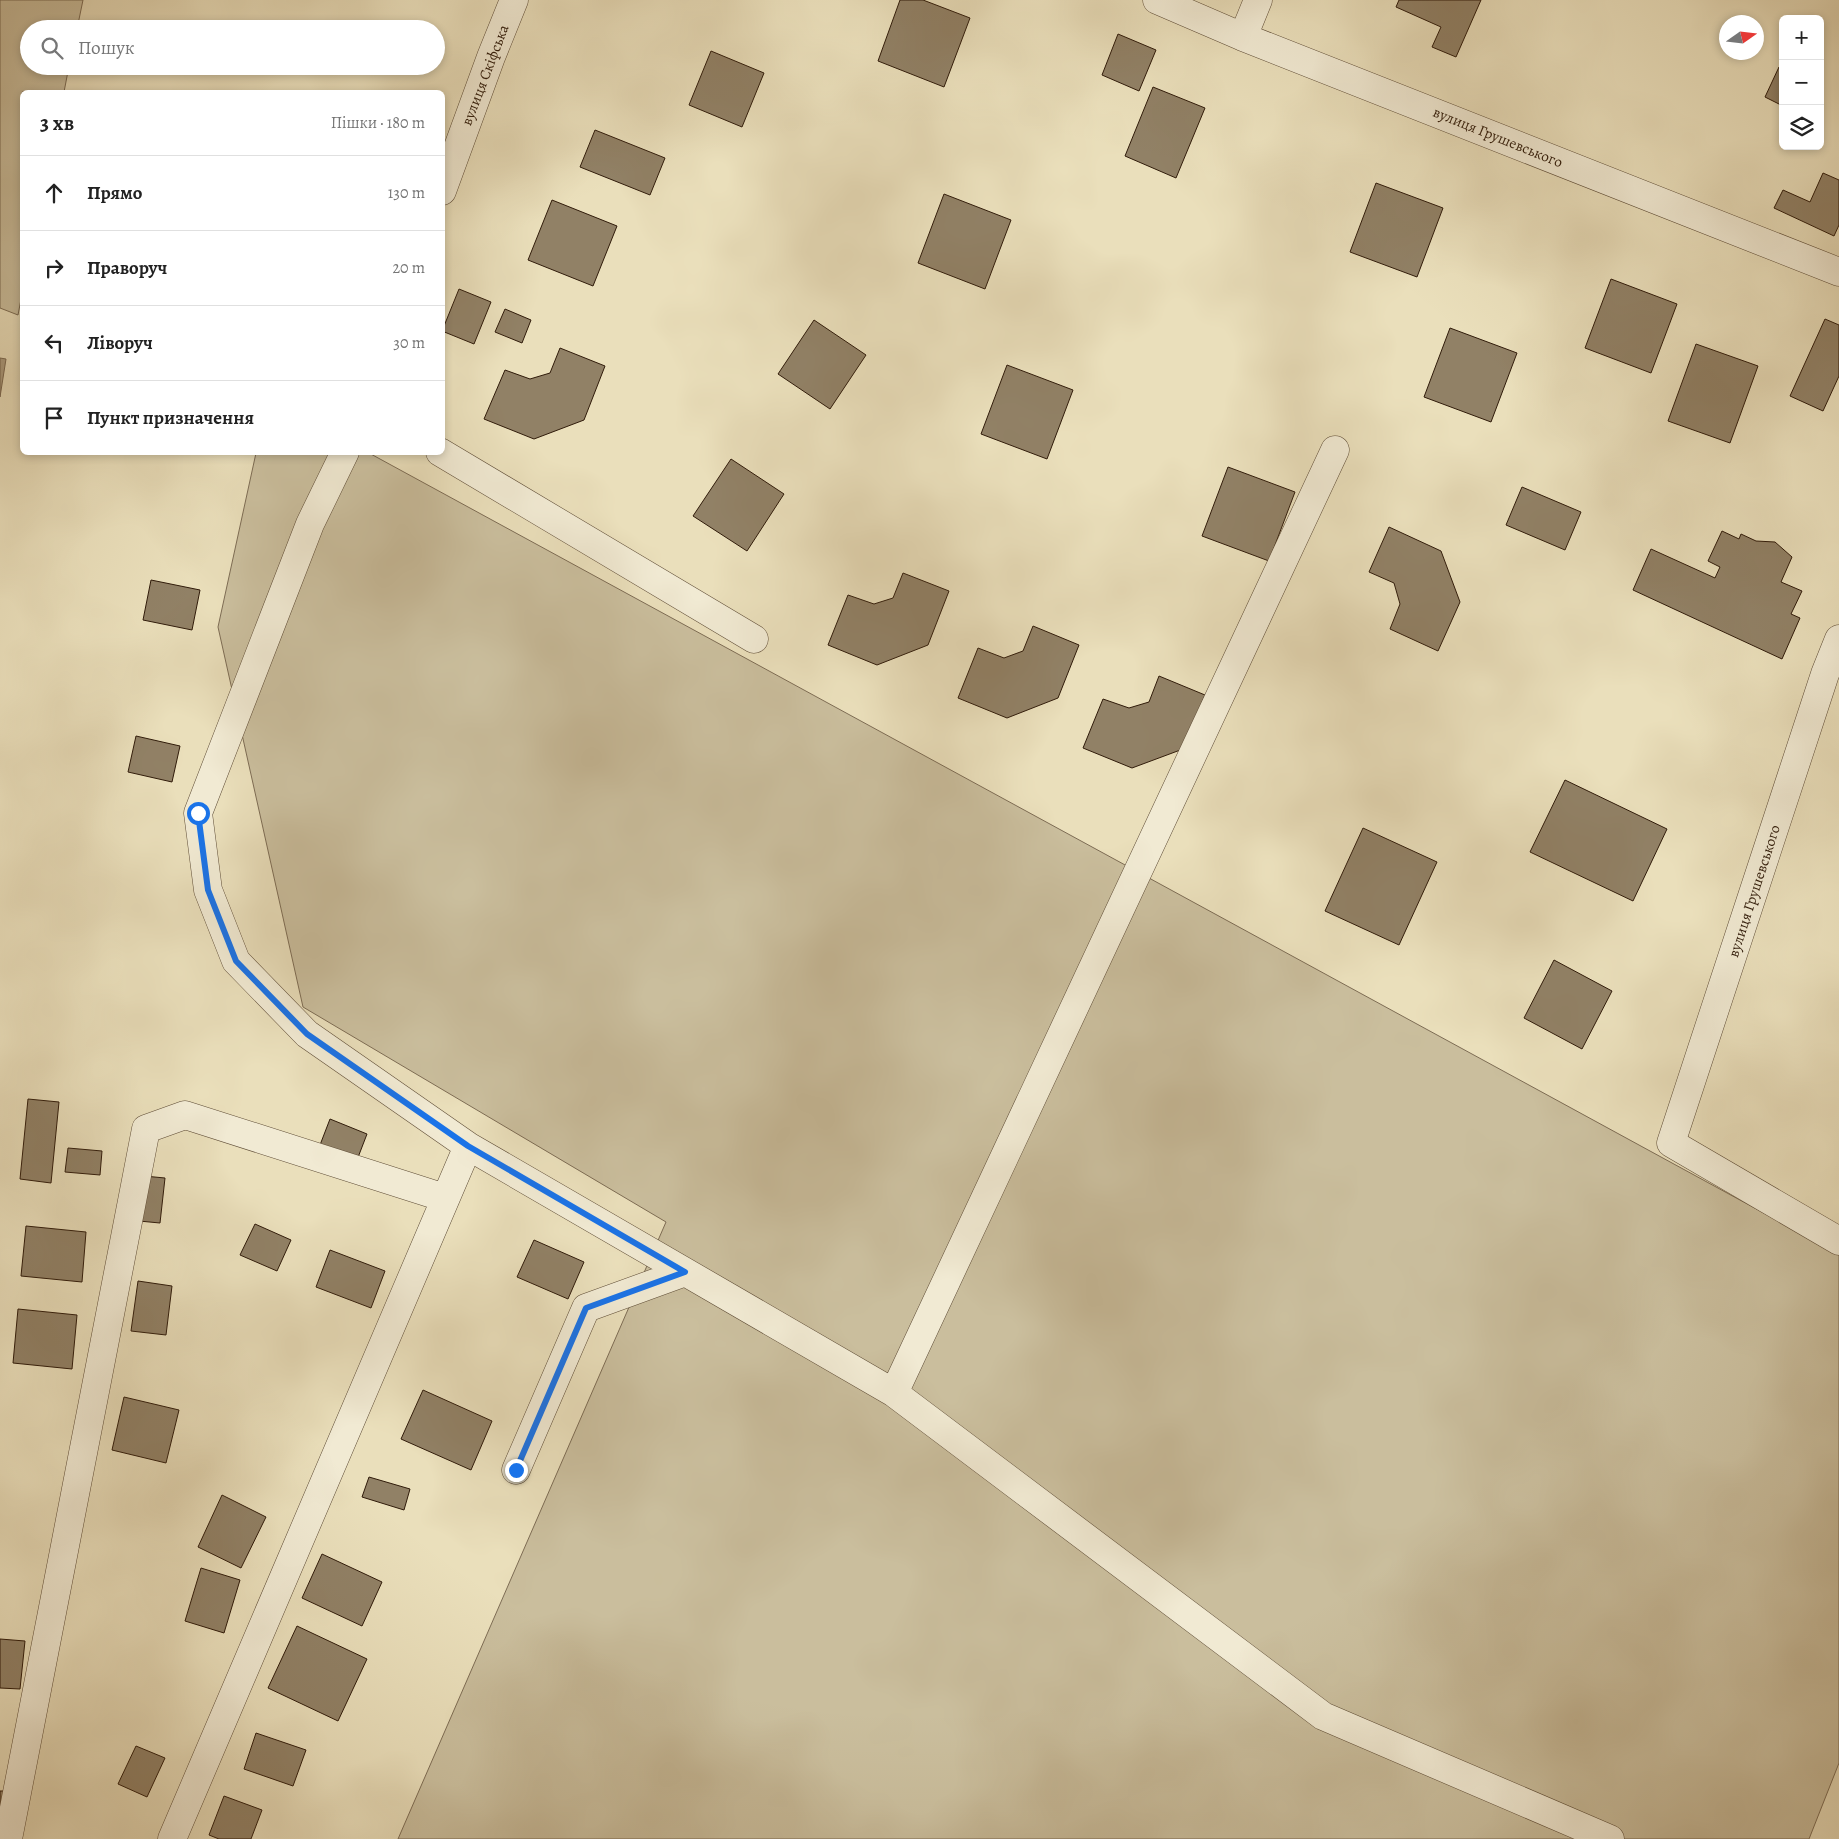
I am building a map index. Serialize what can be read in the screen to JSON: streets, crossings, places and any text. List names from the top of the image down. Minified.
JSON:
{"streets":{"street":["вулиця Скіфська","вулиця Грушевського"]},"north":"right","page":{"map_buttons":["+","−"],"search":"Пошук","heading":["3 хв","Пішки · 180 m"],"list":[["Прямо","130 m"],["Праворуч","20 m"],["Ліворуч","30 m"],"Пункт призначення"]}}
